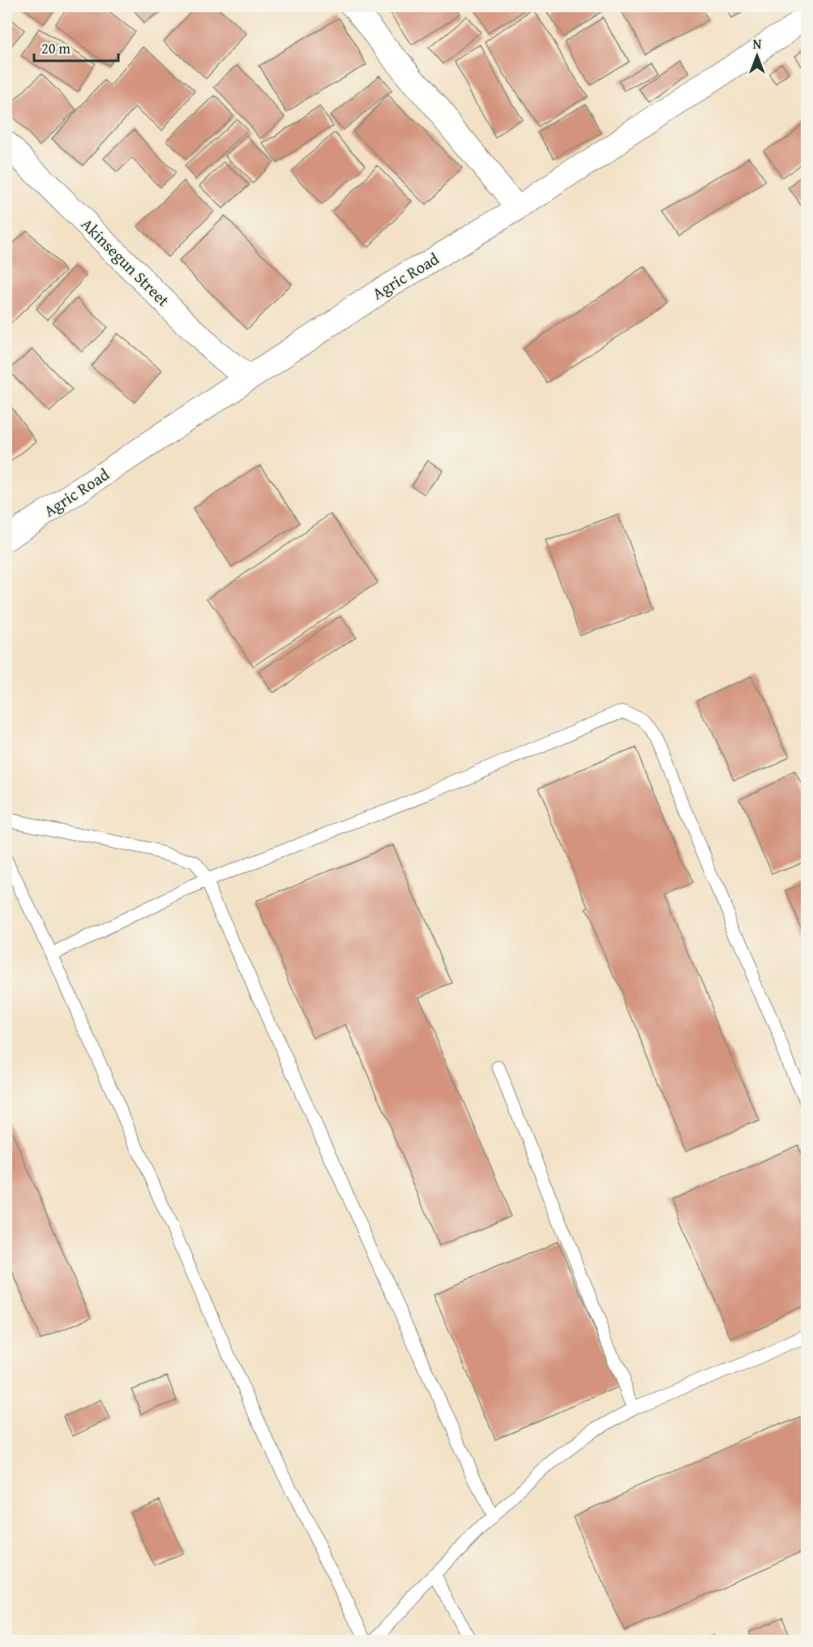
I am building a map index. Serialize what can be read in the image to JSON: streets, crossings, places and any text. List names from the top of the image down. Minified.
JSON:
{"streets":{"street":["Akinsegun Street","Agric Road"]},"crossings":[["Akinsegun Street","Agric Road"]],"scale_bar":"20 m","north":"top"}
